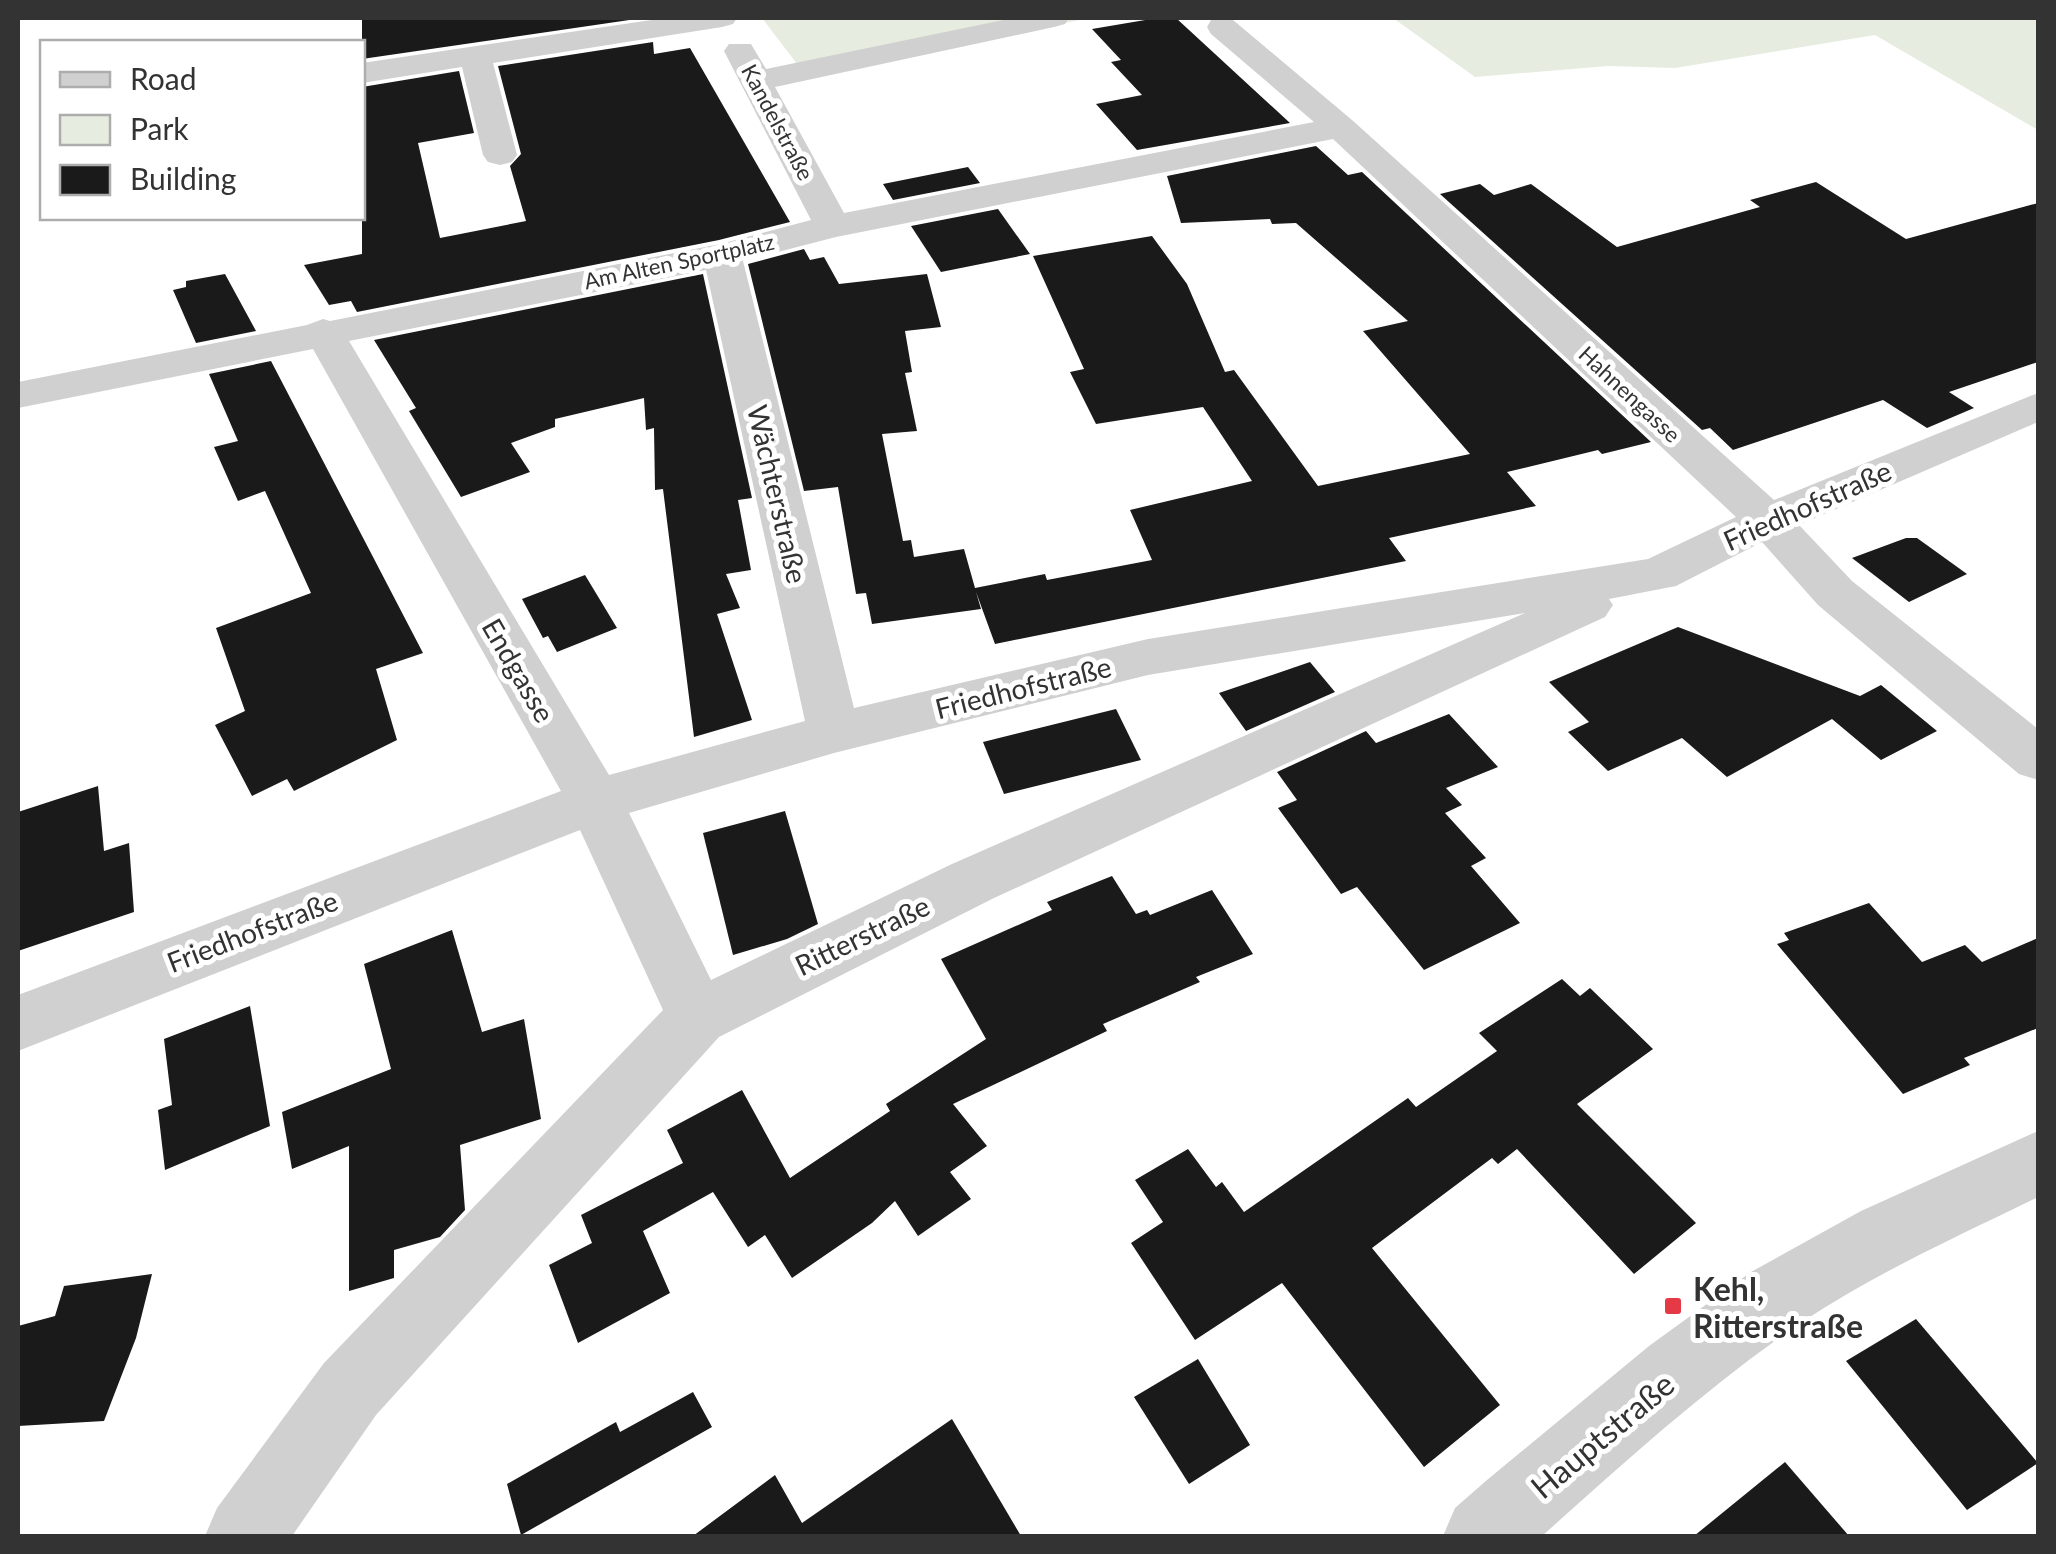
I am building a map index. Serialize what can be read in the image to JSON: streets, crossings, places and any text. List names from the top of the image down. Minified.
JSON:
{"streets":{"street":["Kandelstraße","Am Alten Sportplatz","Hahnengasse","Wächterstraße","Friedhofstraße","Endgasse","Ritterstraße","Hauptstraße"]},"crossings":[["Kandelstraße","Am Alten Sportplatz"],["Am Alten Sportplatz","Hahnengasse"],["Am Alten Sportplatz","Wächterstraße"],["Am Alten Sportplatz","Endgasse"],["Hahnengasse","Friedhofstraße"],["Wächterstraße","Friedhofstraße"],["Friedhofstraße","Endgasse"],["Friedhofstraße","Ritterstraße"],["Endgasse","Ritterstraße"]],"places":{"transit":["Kehl, Ritterstraße"]},"legend":["Road","Park","Building"]}
